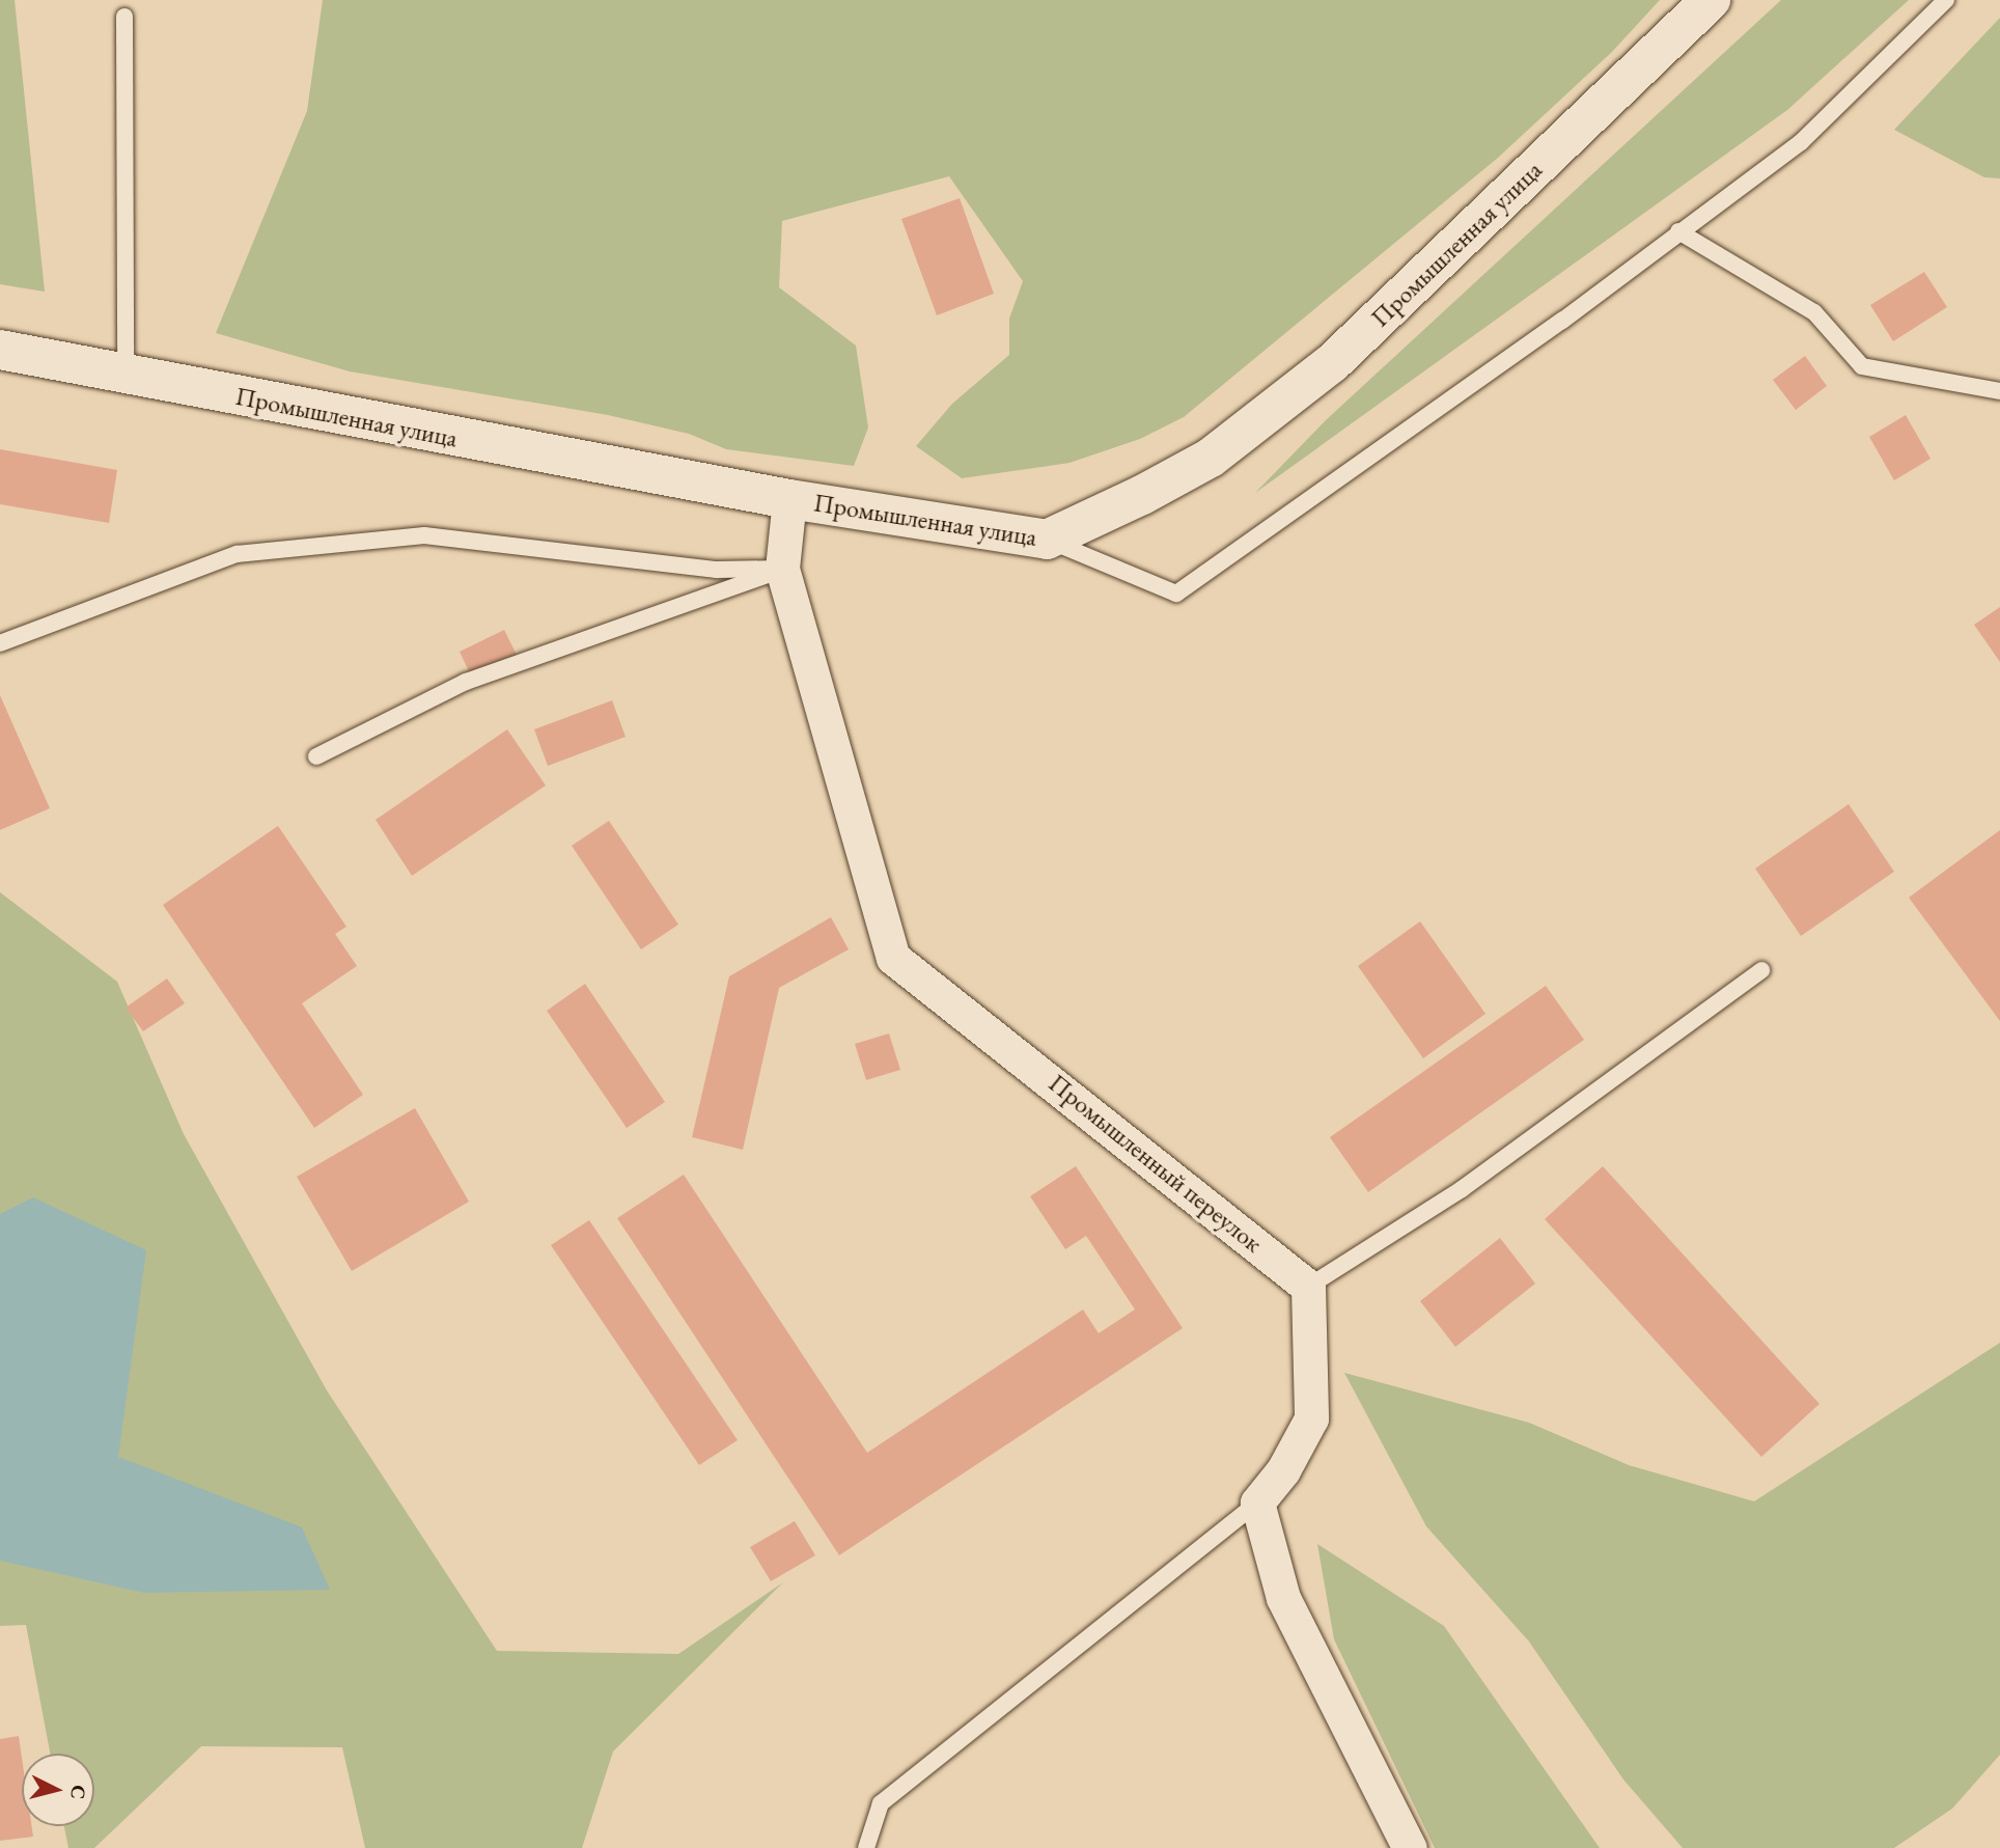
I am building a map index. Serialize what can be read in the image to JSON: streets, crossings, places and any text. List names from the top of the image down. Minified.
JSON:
{"streets":{"main road":["Промышленная улица"],"street":["Промышленный переулок"]},"crossings":[["Промышленная улица","Промышленный переулок"]],"north":"right"}
